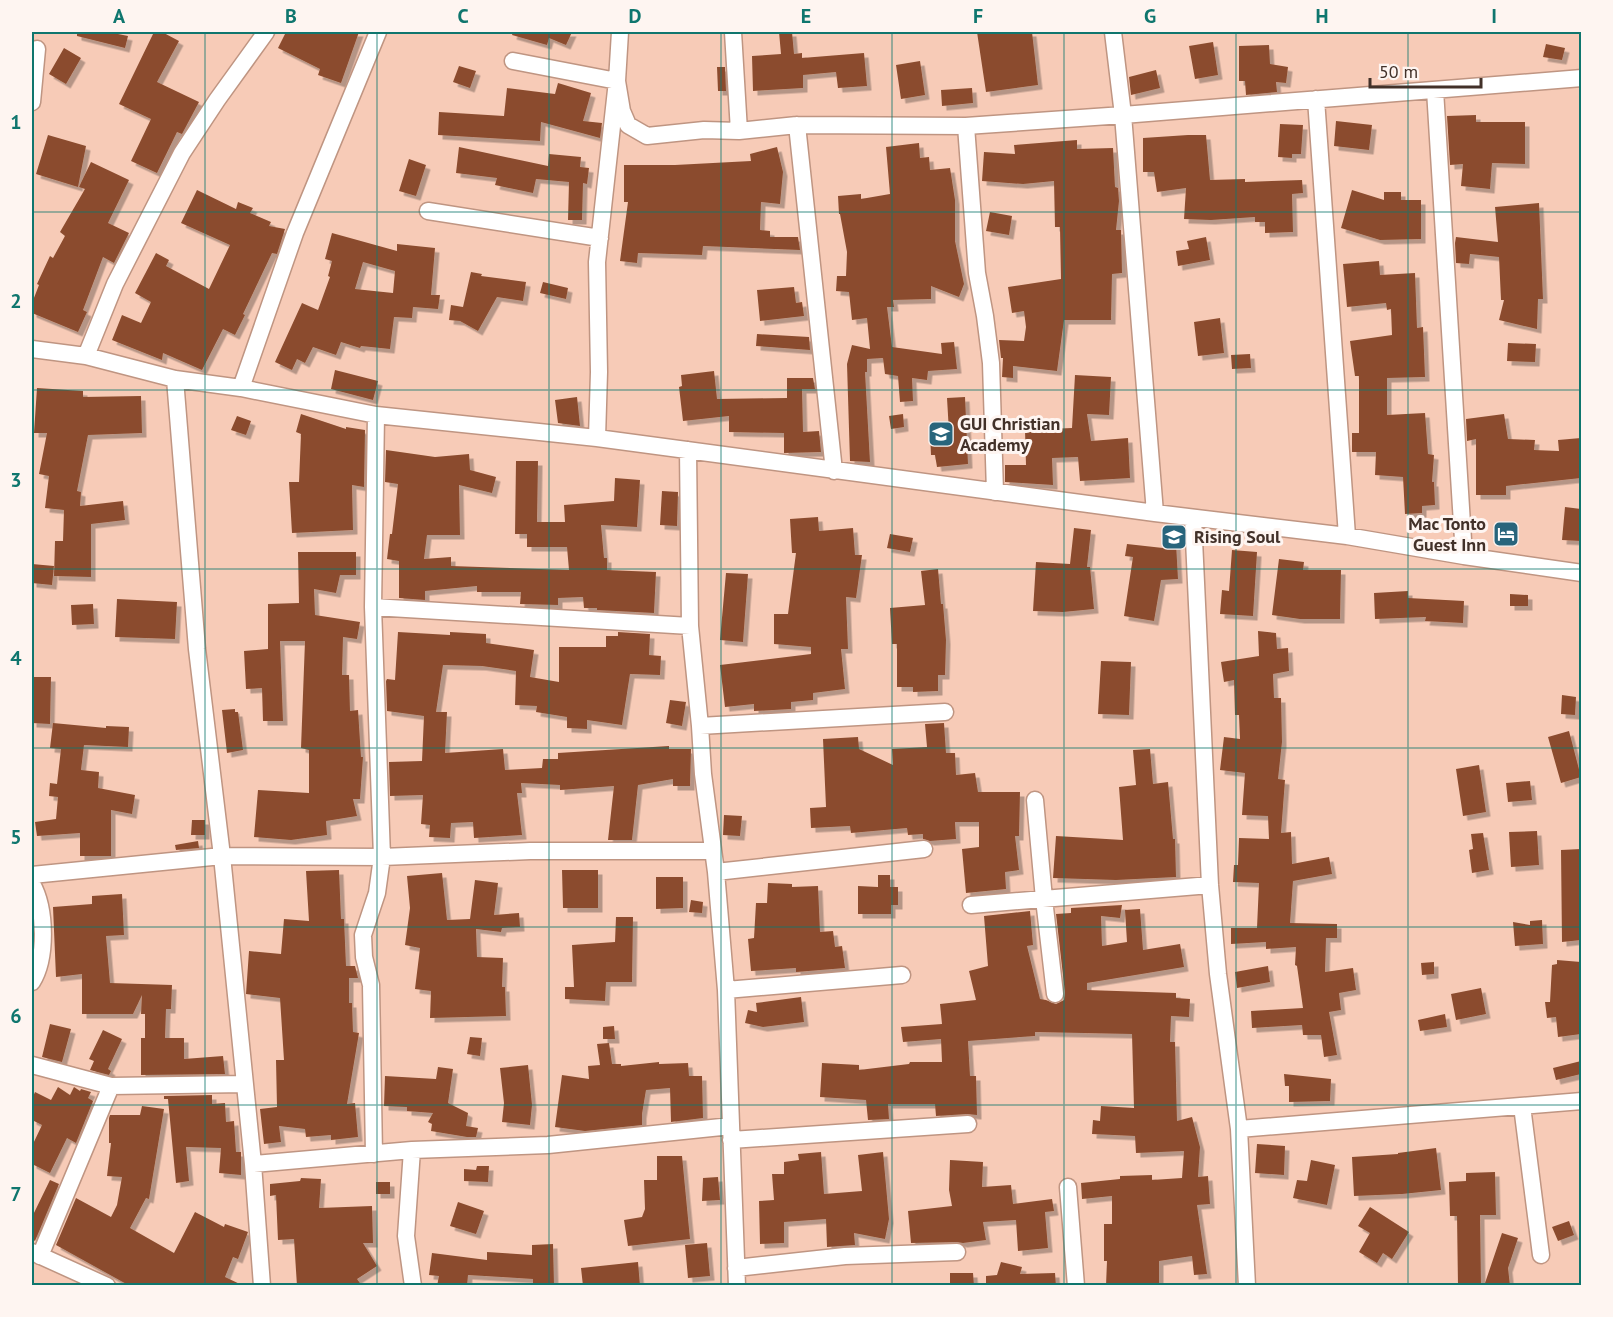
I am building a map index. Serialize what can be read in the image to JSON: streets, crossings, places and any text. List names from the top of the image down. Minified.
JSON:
{"places":{"school or university":["GUI Christian Academy","Rising Soul"],"hotel":["Mac Tonto Guest Inn"]},"scale_bar":"50 m","grid":{"columns":["A","B","C","D","E","F","G","H","I"],"rows":["1","2","3","4","5","6","7"]}}
